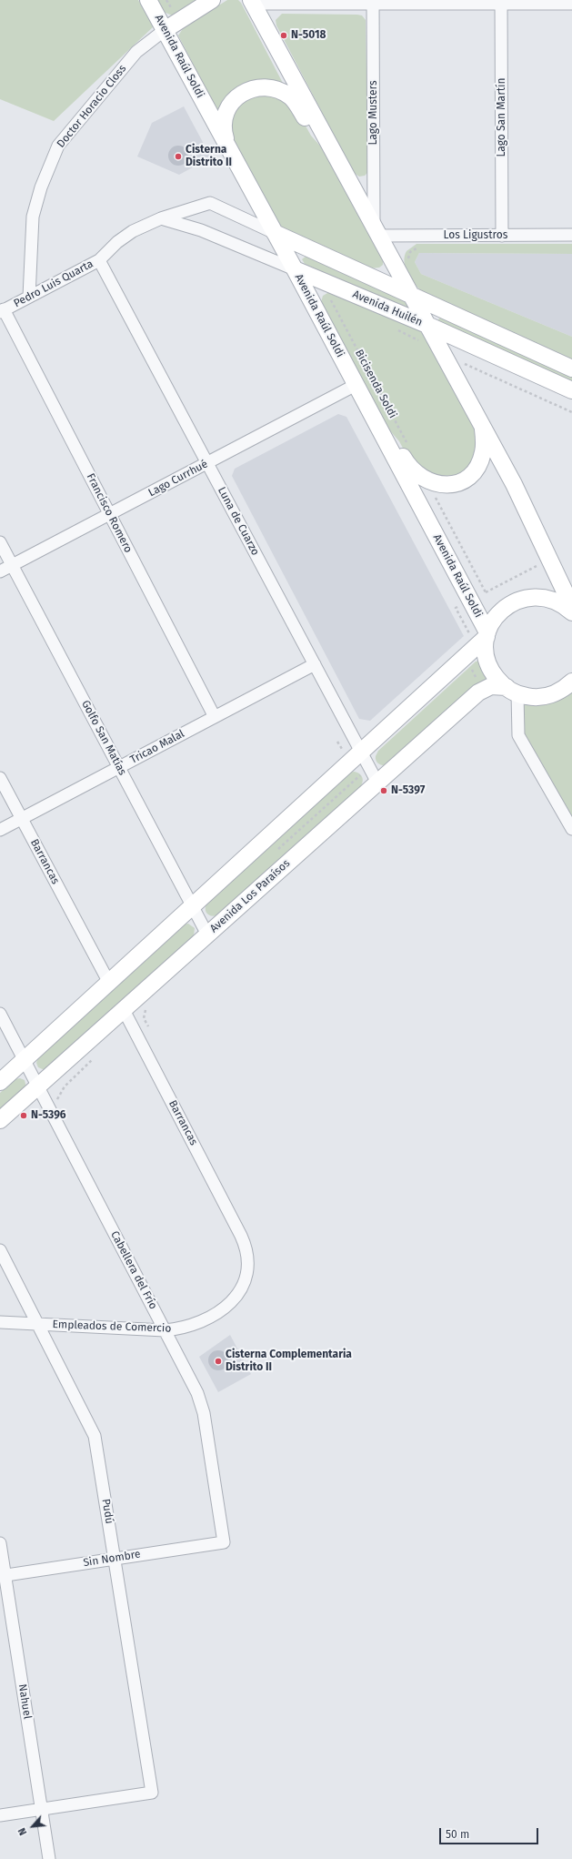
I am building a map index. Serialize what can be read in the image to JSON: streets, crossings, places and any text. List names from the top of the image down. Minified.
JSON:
{"streets":{"main road":["Avenida Raúl Soldi","Doctor Horacio Closs","Avenida Huilén","Avenida Los Paraísos"],"street":["Lago Musters","Lago San Martín","Los Ligustros","Pedro Luis Quarta","Lago Currhué","Francisco Romero","Luna de Cuarzo","Golfo San Matías","Tricao Malal","Barrancas","Cabellera del Frío","Empleados de Comercio","Pudú","Sin Nombre","Nahuel"],"path":["Bicisenda Soldi"]},"crossings":[["Avenida Raúl Soldi","Doctor Horacio Closs"],["Avenida Raúl Soldi","Avenida Huilén"],["Avenida Raúl Soldi","Lago Currhué"],["Doctor Horacio Closs","Pedro Luis Quarta"],["Lago Musters","Los Ligustros"],["Lago San Martín","Los Ligustros"],["Pedro Luis Quarta","Avenida Huilén"],["Pedro Luis Quarta","Francisco Romero"],["Pedro Luis Quarta","Luna de Cuarzo"],["Lago Currhué","Francisco Romero"],["Lago Currhué","Luna de Cuarzo"],["Lago Currhué","Golfo San Matías"],["Francisco Romero","Tricao Malal"],["Luna de Cuarzo","Tricao Malal"],["Luna de Cuarzo","Avenida Los Paraísos"],["Golfo San Matías","Tricao Malal"],["Golfo San Matías","Avenida Los Paraísos"],["Tricao Malal","Barrancas"],["Barrancas","Avenida Los Paraísos"],["Barrancas","Empleados de Comercio"],["Avenida Los Paraísos","Cabellera del Frío"],["Cabellera del Frío","Empleados de Comercio"],["Cabellera del Frío","Sin Nombre"],["Empleados de Comercio","Pudú"],["Pudú","Sin Nombre"],["Pudú","Nahuel"],["Sin Nombre","Nahuel"]],"places":["N-5018","Cisterna Distrito II","N-5397","N-5396","Cisterna Complementaria Distrito II"],"scale_bar":"50 m","north":"bottom left"}
